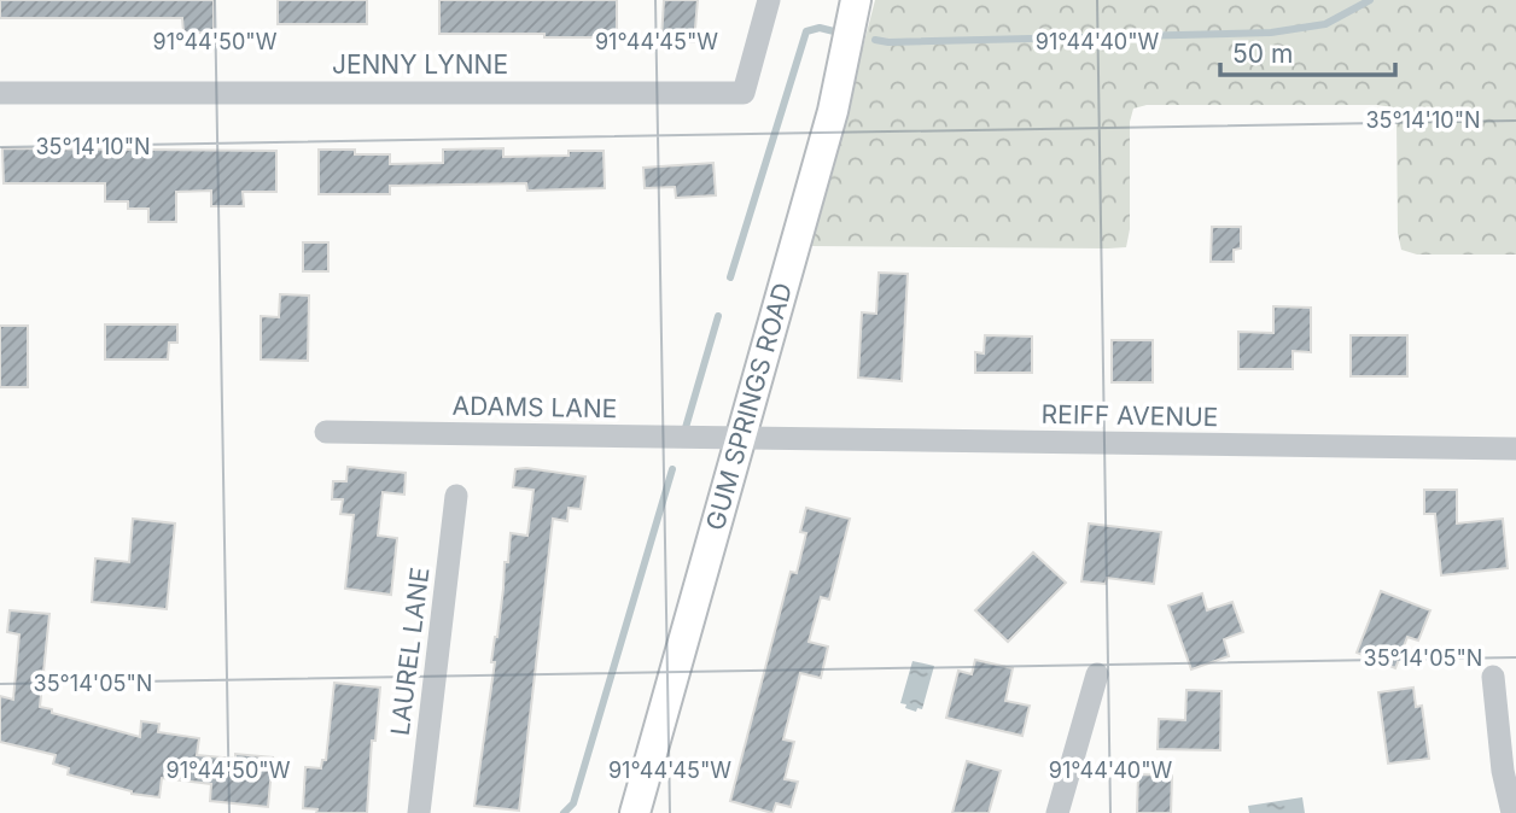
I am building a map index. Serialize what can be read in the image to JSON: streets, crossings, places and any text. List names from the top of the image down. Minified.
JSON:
{"streets":{"main road":["GUM SPRINGS ROAD"],"street":["JENNY LYNNE","ADAMS LANE","REIFF AVENUE","LAUREL LANE"]},"crossings":[["ADAMS LANE","GUM SPRINGS ROAD"],["ADAMS LANE","REIFF AVENUE"],["GUM SPRINGS ROAD","REIFF AVENUE"]],"scale_bar":"50 m","coordinates":["91°44'50\"W","91°44'45\"W","91°44'40\"W","35°14'10\"N","35°14'05\"N"]}
